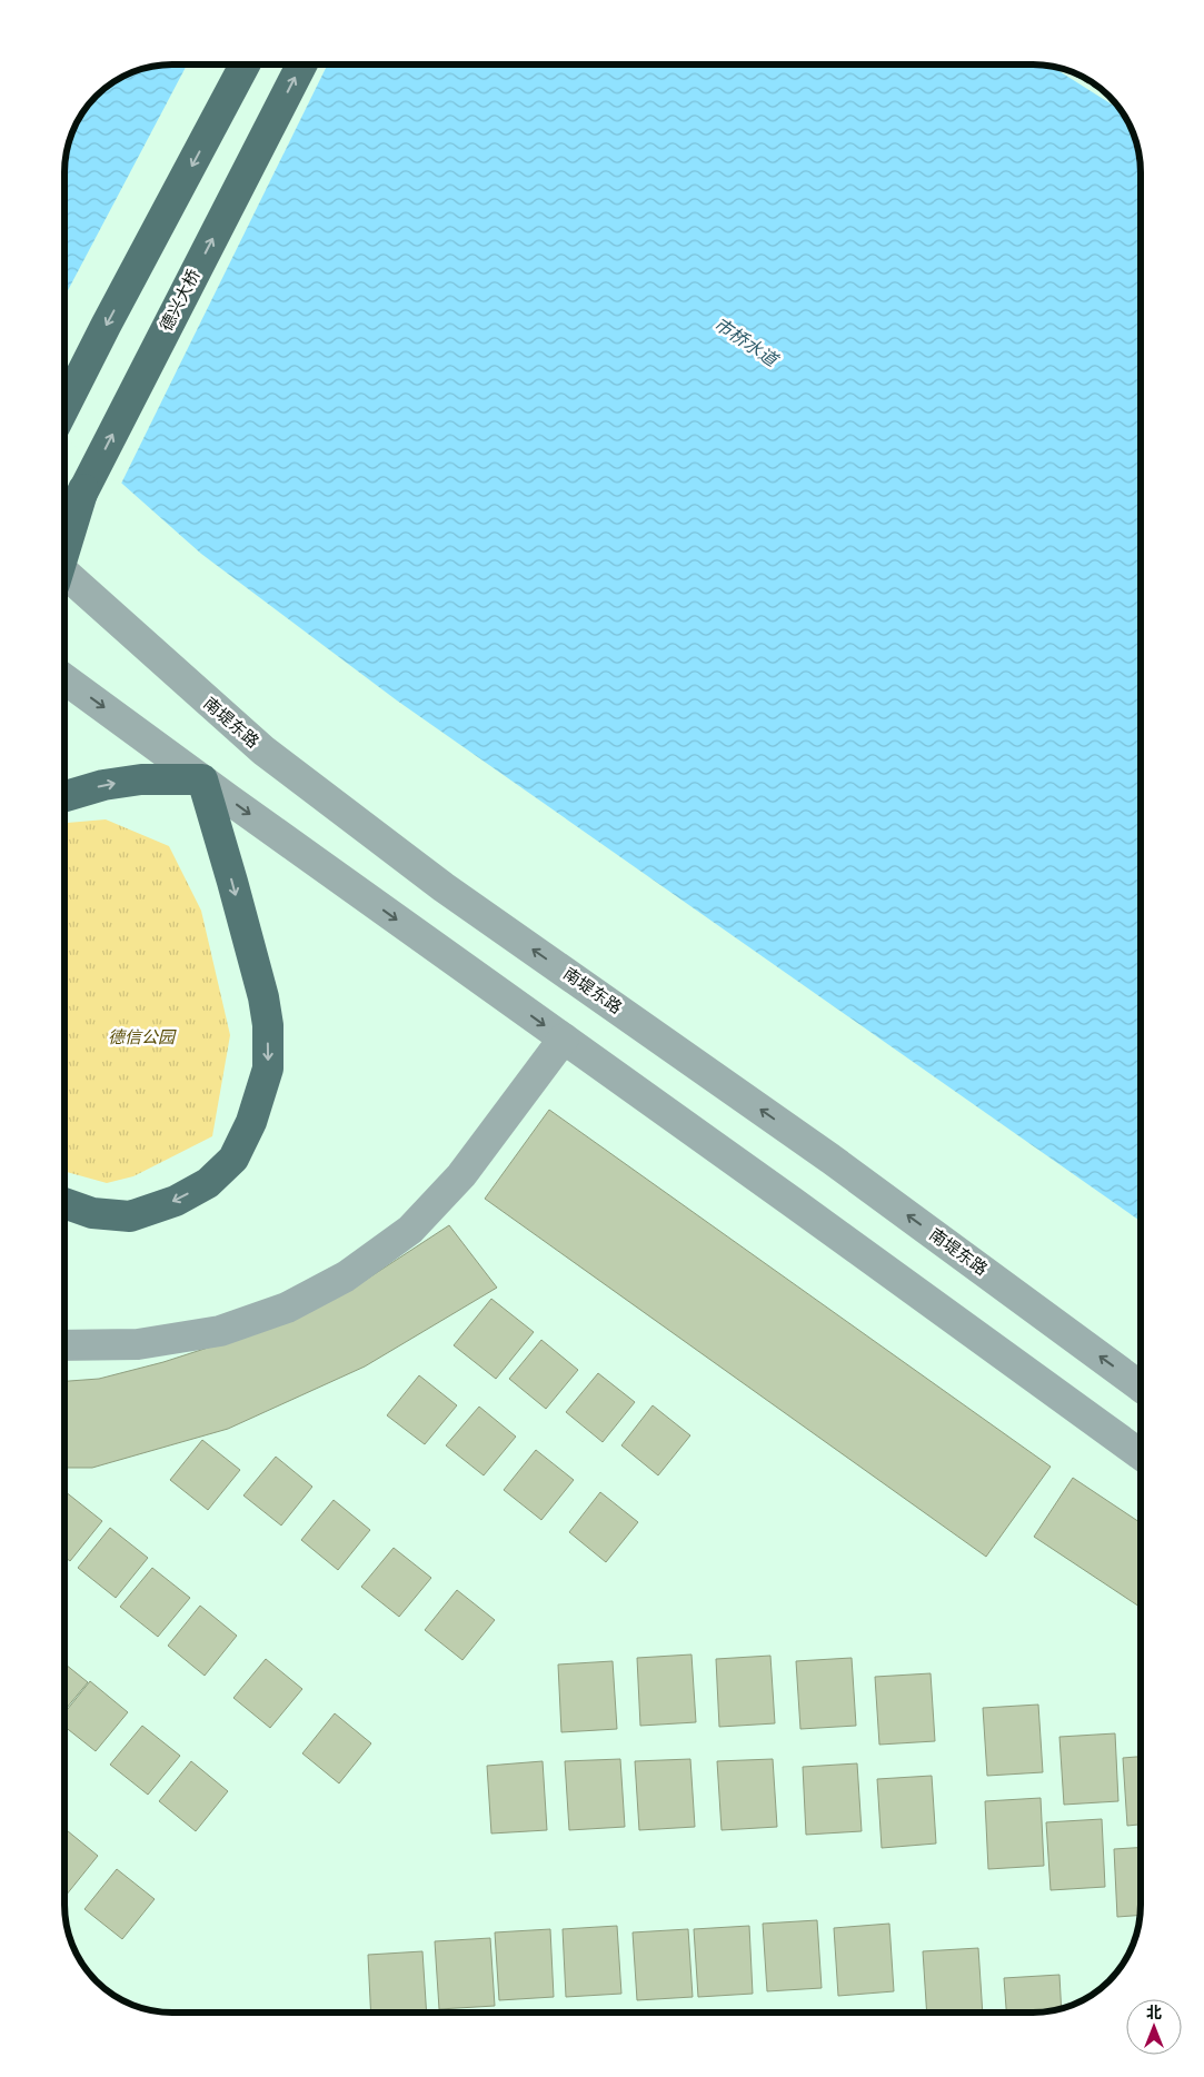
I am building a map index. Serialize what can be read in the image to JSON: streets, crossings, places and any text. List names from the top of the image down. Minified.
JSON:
{"streets":{"main road":["德兴大桥"],"street":["南堤东路"]},"water":["市桥水道"],"parks":["德信公园"],"north":"top"}
